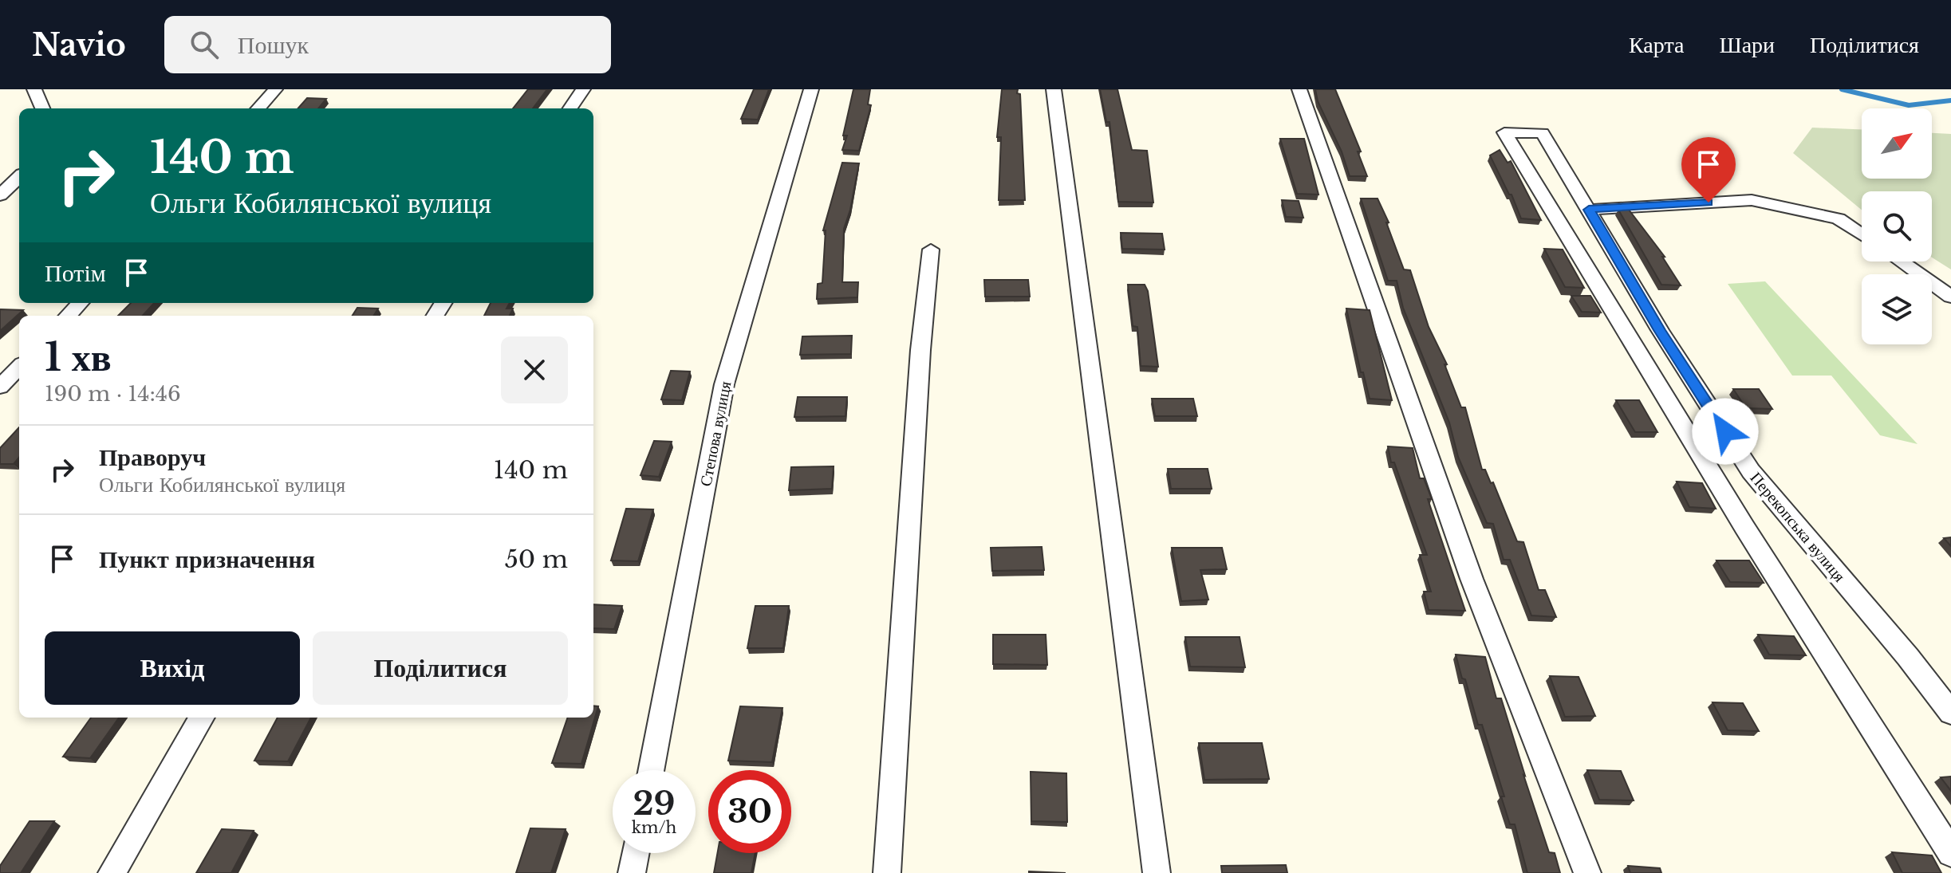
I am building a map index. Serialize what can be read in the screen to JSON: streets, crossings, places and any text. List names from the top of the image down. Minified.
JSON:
{"streets":{"street":["Степова вулиця","Перекопська вулиця"]},"north":"top right","page":{"header":"Navio","search":"Пошук","nav":["Карта","Шари","Поділитися"],"turn":["140 m","Ольги Кобилянської вулиця"],"then":"Потім","heading":["1 хв","190 m · 14:46"],"list":[{"name":"Праворуч","note":"Ольги Кобилянської вулиця","value":"140 m"},{"name":"Пункт призначення","value":"50 m"}],"buttons":["Вихід","Поділитися"],"speed":"29 km/h","limit":"30"}}
